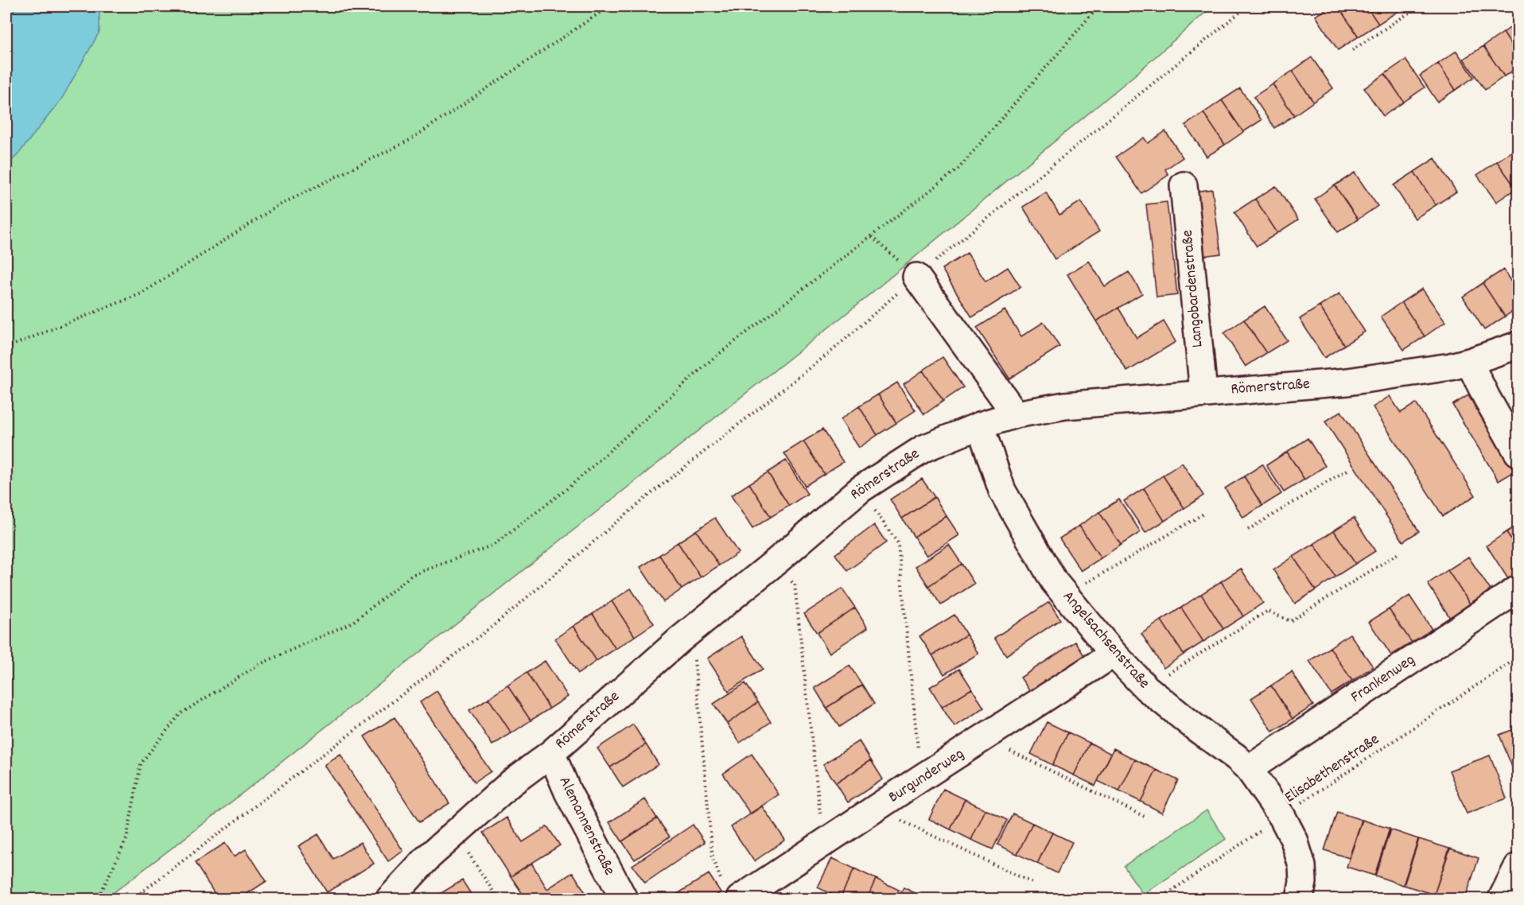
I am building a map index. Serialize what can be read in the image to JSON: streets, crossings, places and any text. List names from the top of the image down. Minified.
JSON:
{"streets":{"street":["Langobardenstraße","Römerstraße","Angelsachsenstraße","Frankenweg","Burgunderweg","Alemannenstraße"],"path":["Elisabethenstraße"]},"crossings":[["Langobardenstraße","Römerstraße"],["Römerstraße","Angelsachsenstraße"],["Römerstraße","Alemannenstraße"],["Angelsachsenstraße","Frankenweg"],["Angelsachsenstraße","Elisabethenstraße"],["Angelsachsenstraße","Burgunderweg"]]}
